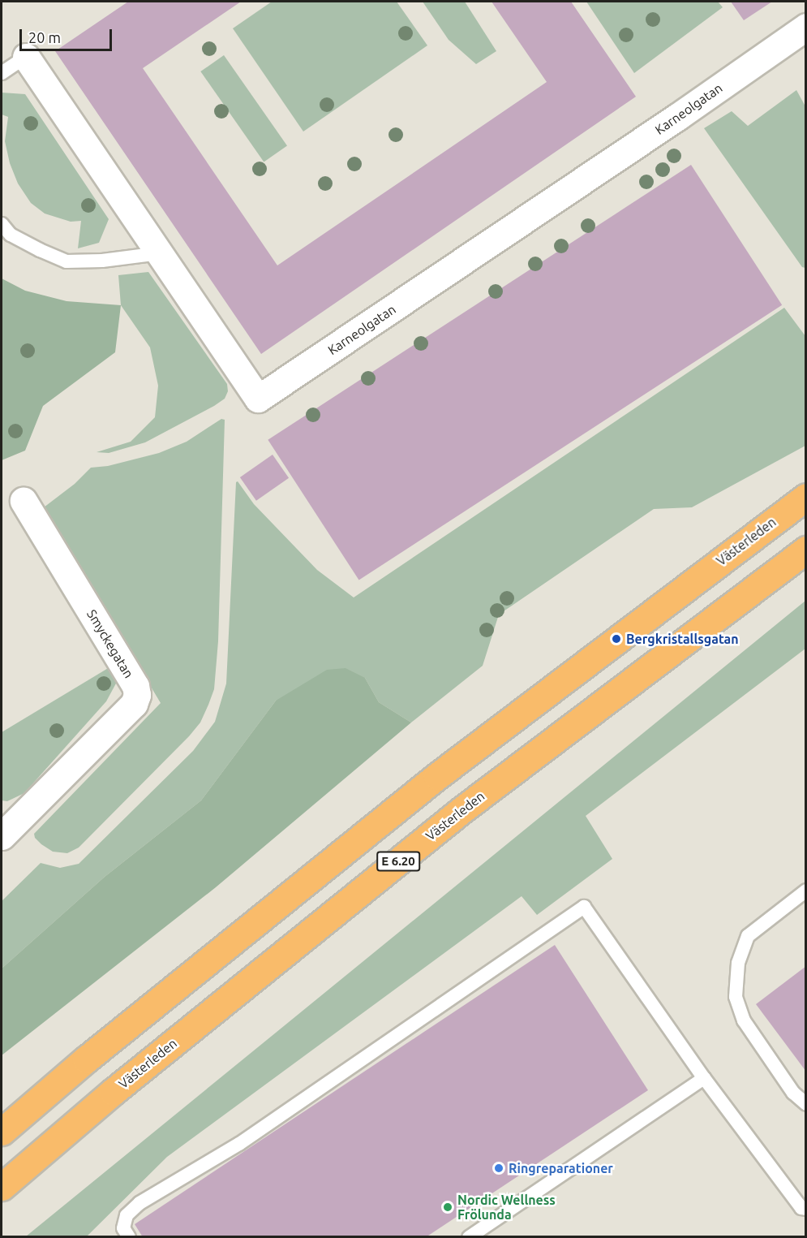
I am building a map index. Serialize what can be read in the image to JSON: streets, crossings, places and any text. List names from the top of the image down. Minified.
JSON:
{"streets":{"highway":["Västerleden","E 6.20"],"street":["Karneolgatan","Smyckegatan"]},"places":["Bergkristallsgatan","Ringreparationer","Nordic Wellness Frölunda"],"scale_bar":"20 m"}
